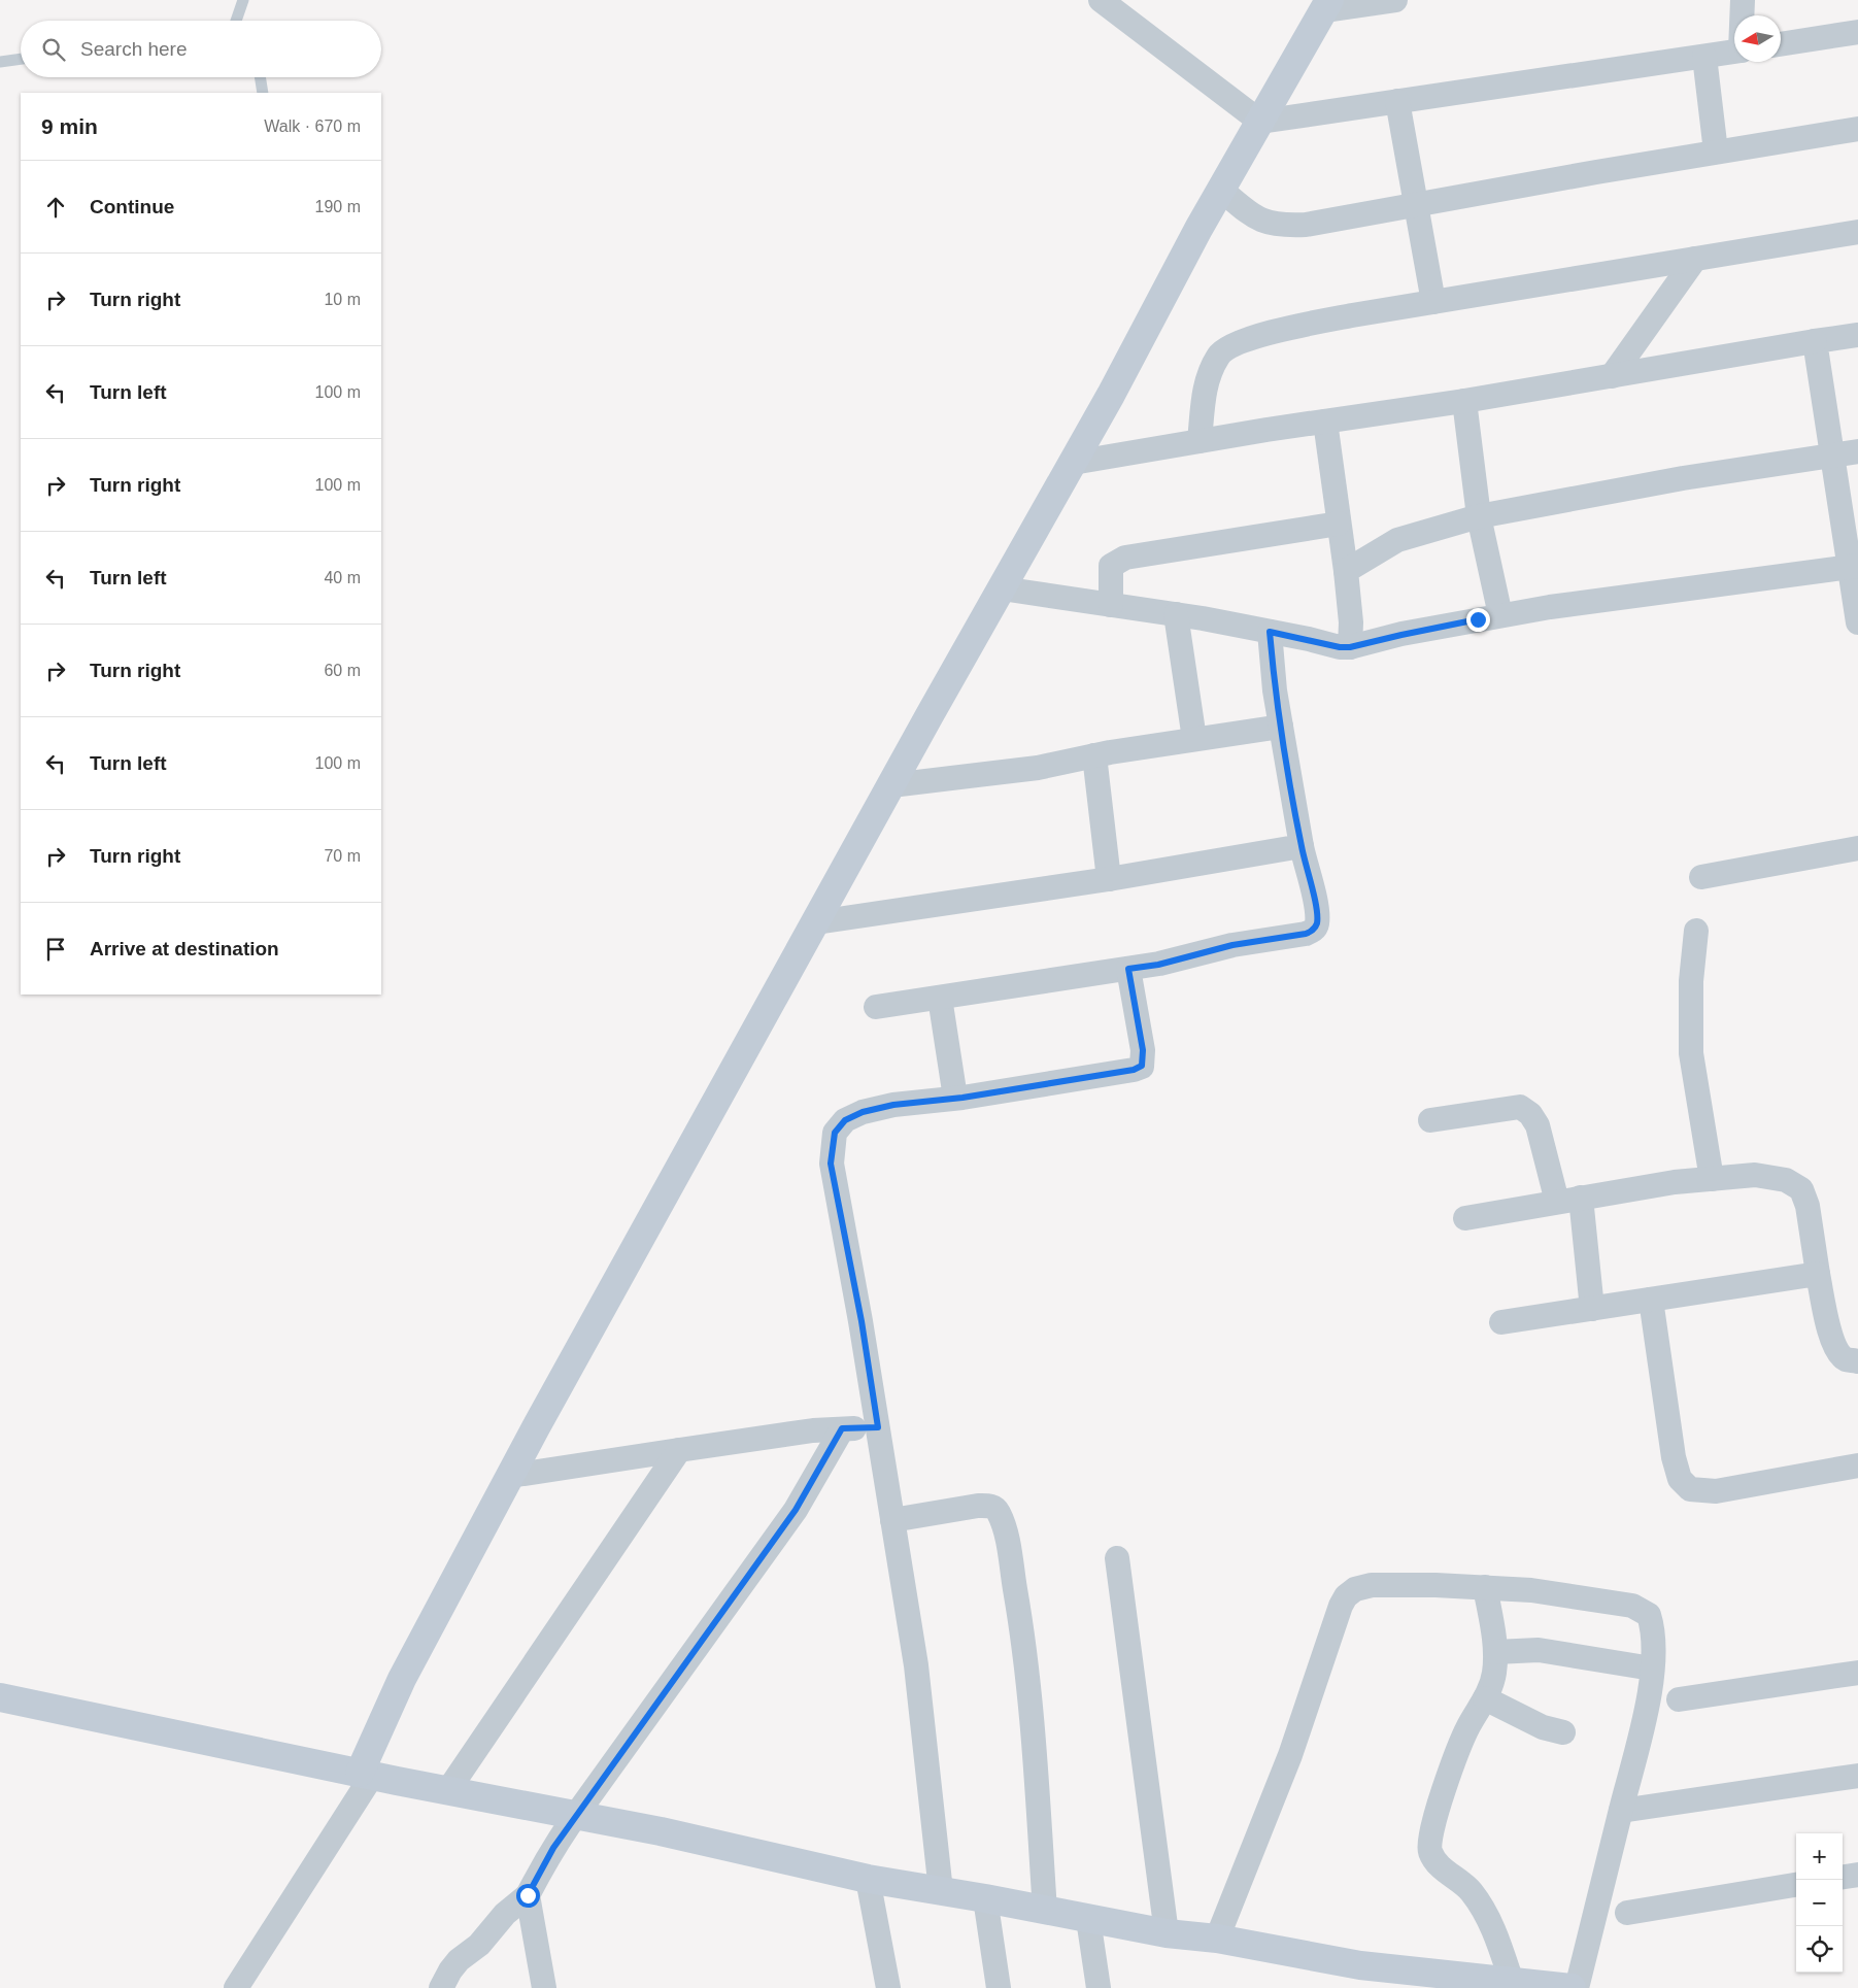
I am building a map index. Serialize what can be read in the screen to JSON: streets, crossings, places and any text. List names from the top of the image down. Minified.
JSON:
{"north":"left","page":{"search":"Search here","heading":["9 min","Walk · 670 m"],"list":[["Continue","190 m"],["Turn right","10 m"],["Turn left","100 m"],["Turn right","100 m"],["Turn left","40 m"],["Turn right","60 m"],["Turn left","100 m"],["Turn right","70 m"],"Arrive at destination"],"map_buttons":["+","−"]}}
